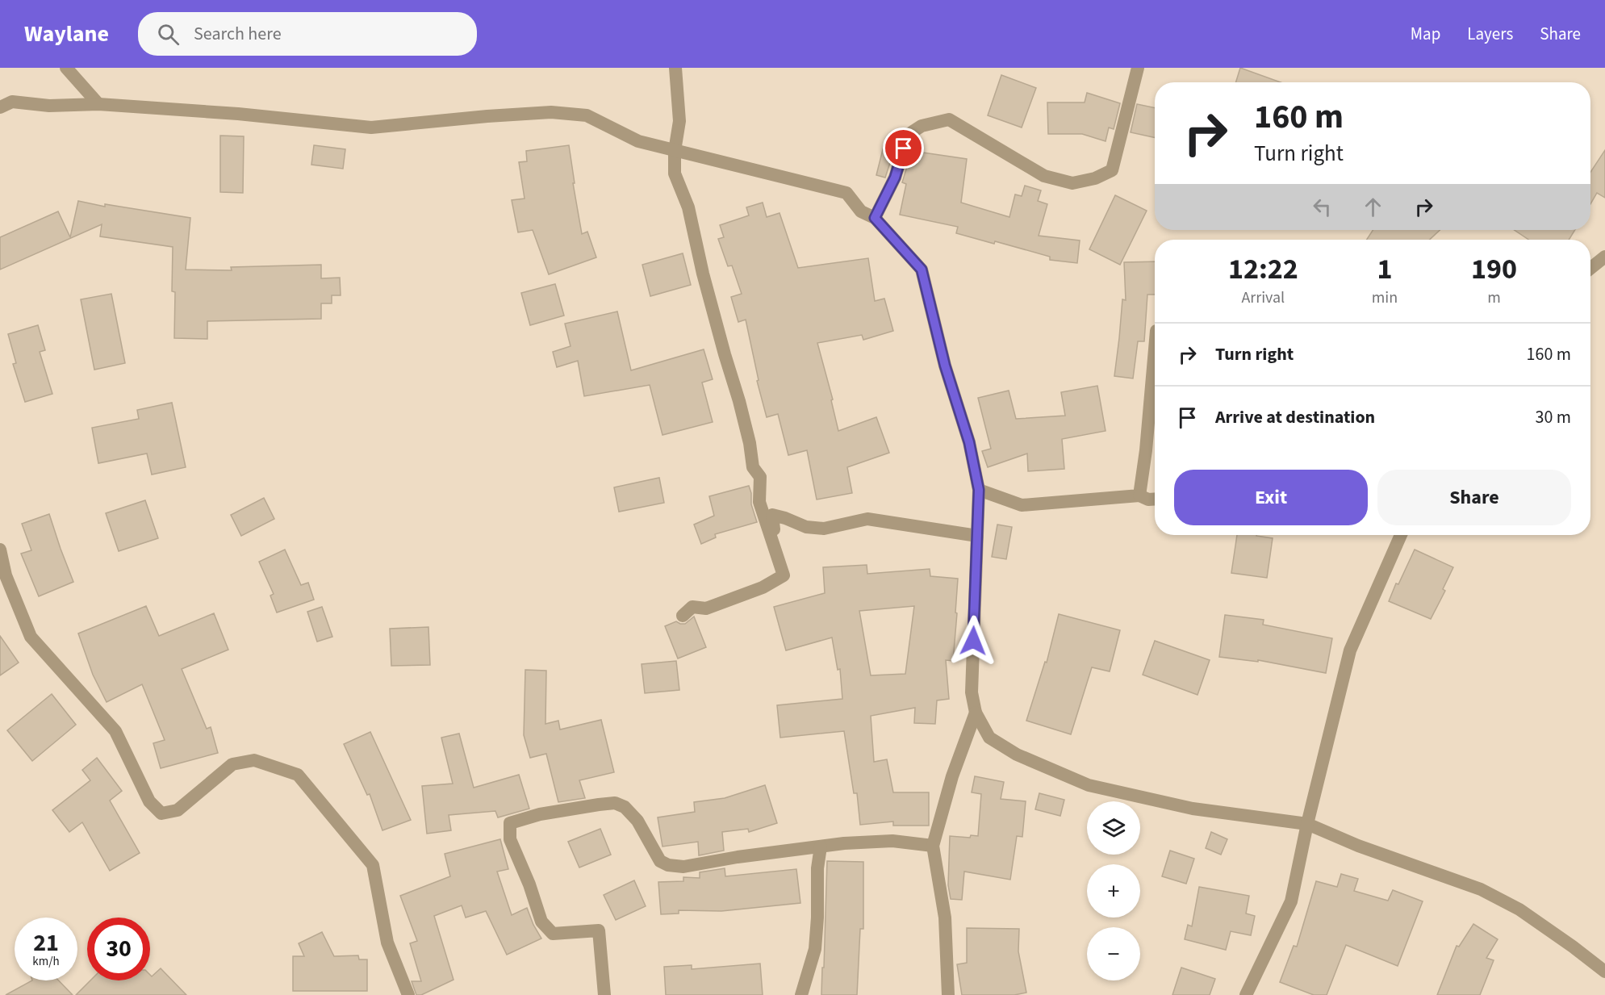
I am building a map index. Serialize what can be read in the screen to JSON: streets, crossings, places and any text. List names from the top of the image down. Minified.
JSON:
{"page":{"header":"Waylane","search":"Search here","nav":["Map","Layers","Share"],"turn":["160 m","Turn right"],"eta":["12:22","Arrival","1","min","190","m"],"list":[{"name":"Turn right","value":"160 m"},{"name":"Arrive at destination","value":"30 m"}],"buttons":["Exit","Share"],"map_buttons":["+","−"],"speed":"21 km/h","limit":"30"}}
